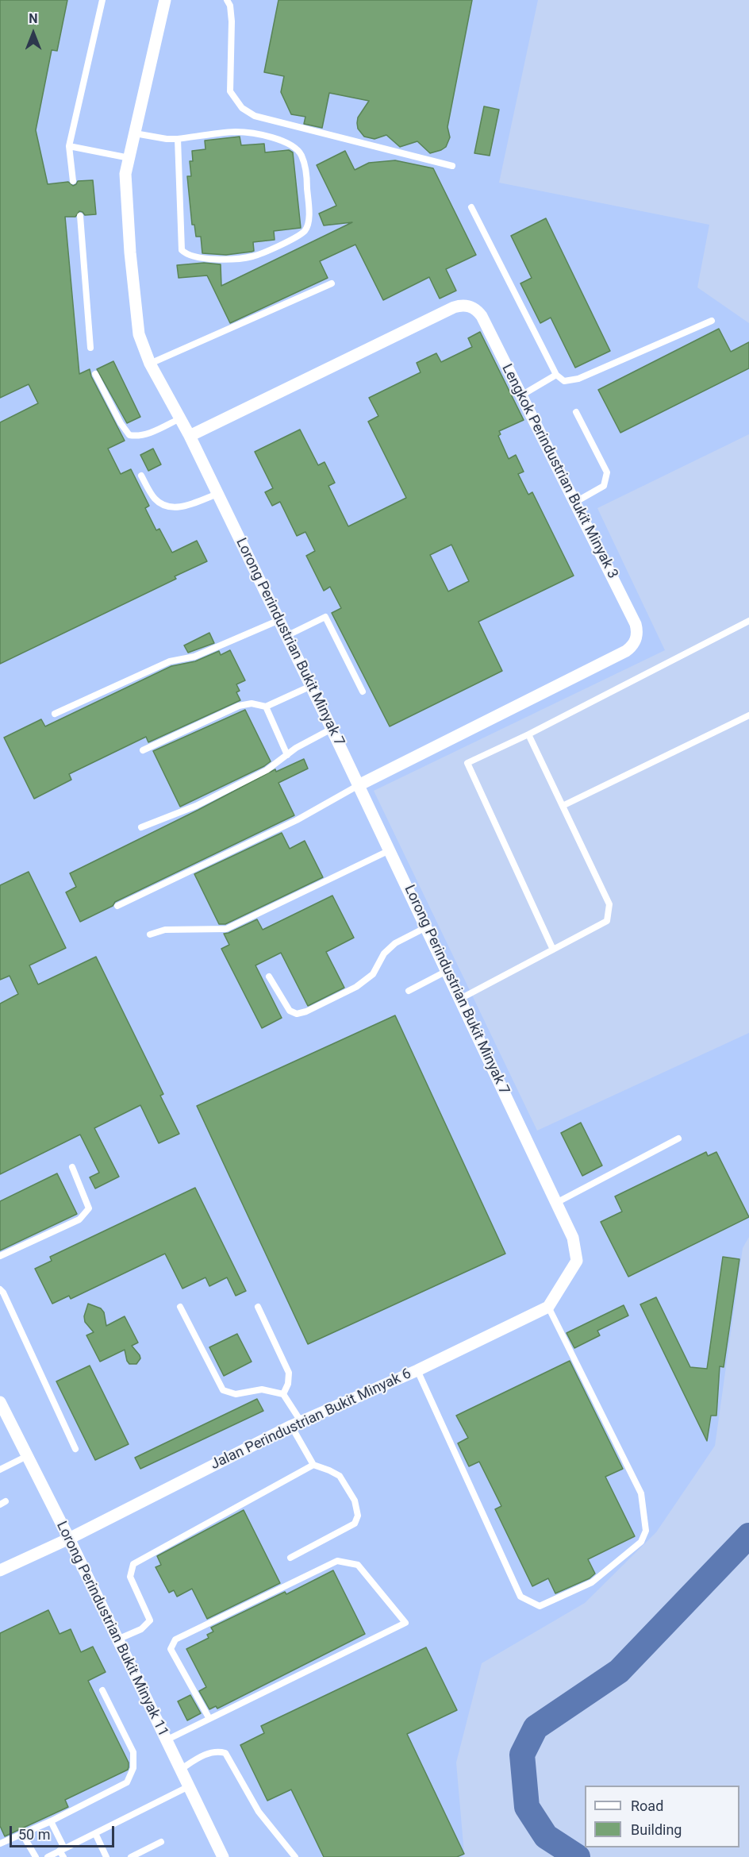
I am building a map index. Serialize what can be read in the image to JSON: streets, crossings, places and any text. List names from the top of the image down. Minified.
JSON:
{"streets":{"street":["Lengkok Perindustrian Bukit Minyak 3","Lorong Perindustrian Bukit Minyak 7","Jalan Perindustrian Bukit Minyak 6","Lorong Perindustrian Bukit Minyak 11"]},"crossings":[["Lengkok Perindustrian Bukit Minyak 3","Lorong Perindustrian Bukit Minyak 7"],["Lorong Perindustrian Bukit Minyak 7","Jalan Perindustrian Bukit Minyak 6"],["Jalan Perindustrian Bukit Minyak 6","Lorong Perindustrian Bukit Minyak 11"]],"legend":["Road","Building"],"scale_bar":"50 m","north":"top"}
